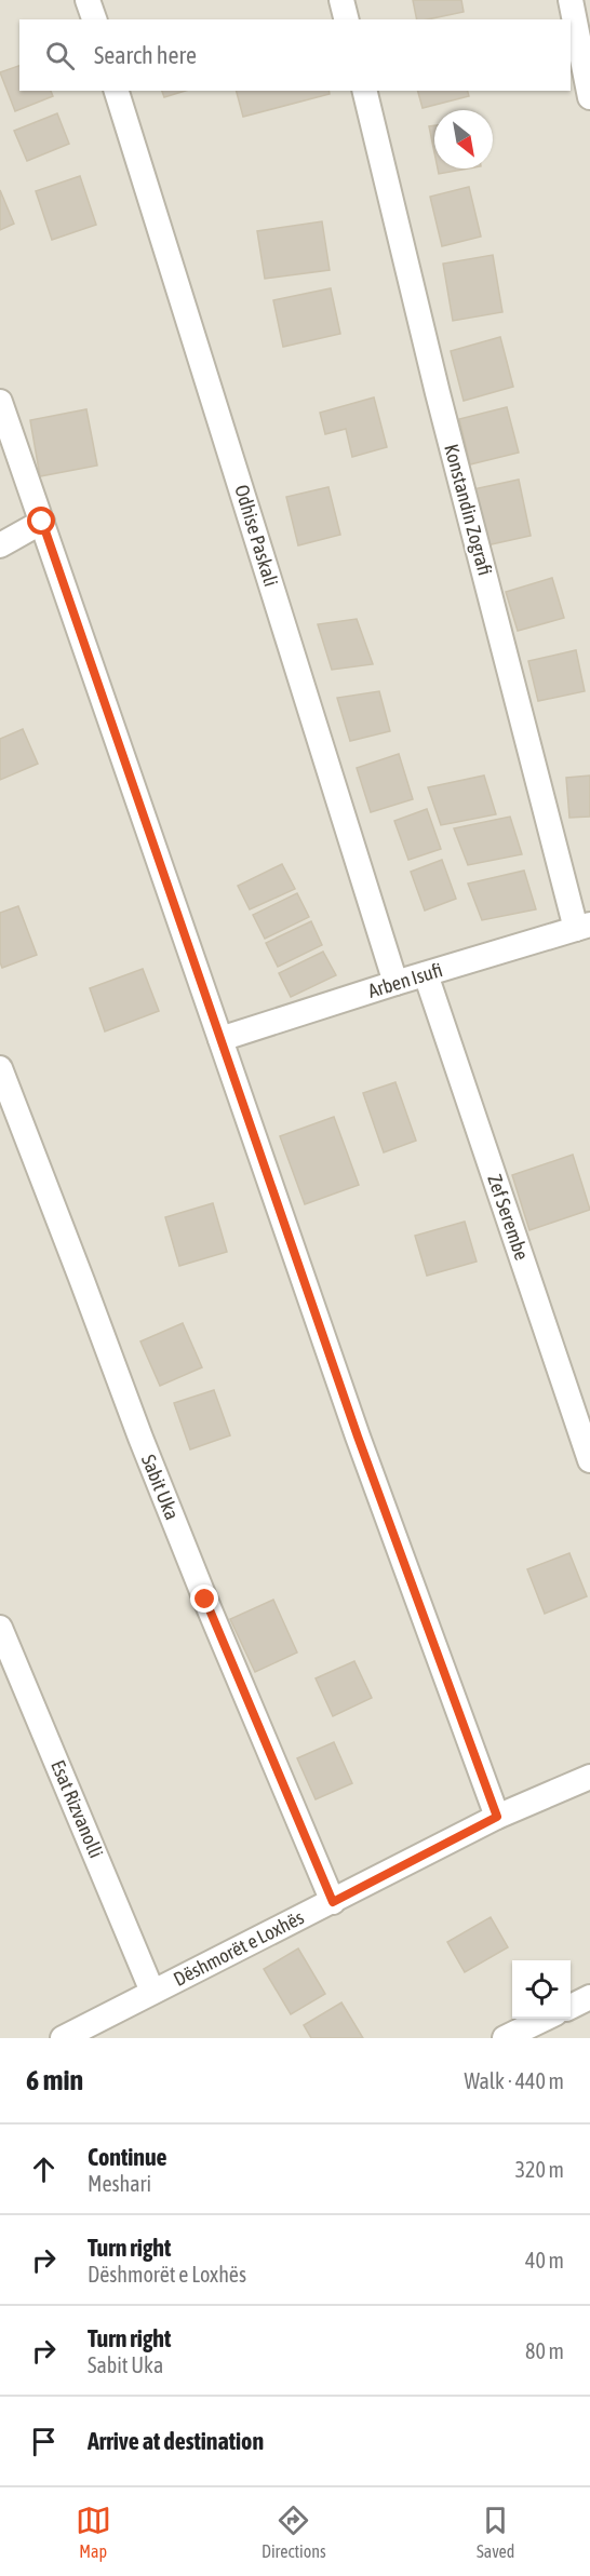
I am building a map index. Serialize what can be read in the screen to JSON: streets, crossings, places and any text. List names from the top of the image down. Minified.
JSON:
{"streets":{"street":["Konstandin Zografi","Odhise Paskali","Arben Isufi","Zef Serembe","Sabit Uka","Esat Rizvanolli","Dëshmorët e Loxhës"]},"crossings":[["Konstandin Zografi","Arben Isufi"],["Odhise Paskali","Arben Isufi"],["Arben Isufi","Zef Serembe"],["Sabit Uka","Dëshmorët e Loxhës"],["Esat Rizvanolli","Dëshmorët e Loxhës"]],"north":"bottom right","page":{"search":"Search here","heading":["6 min","Walk · 440 m"],"list":[["Continue","Meshari","320 m"],["Turn right","Dëshmorët e Loxhës","40 m"],["Turn right","Sabit Uka","80 m"],"Arrive at destination"],"nav":["Map","Directions","Saved"]}}
